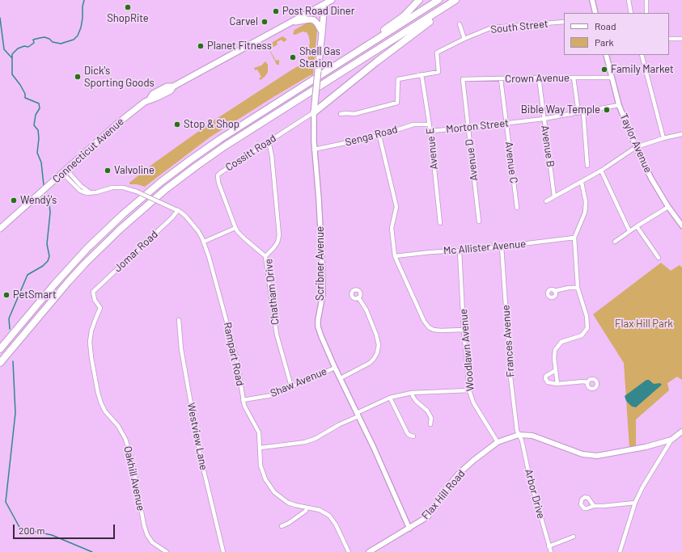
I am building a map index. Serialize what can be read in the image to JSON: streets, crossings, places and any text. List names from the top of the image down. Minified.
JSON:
{"streets":{"main road":["Connecticut Avenue","Scribner Avenue","Flax Hill Road"],"street":["South Street","Crown Avenue","Morton Street","Senga Road","Taylor Avenue","Avenue B","Avenue E","Cossitt Road","Avenue D","Avenue C","Mc Allister Avenue","Jomar Road","Chatham Drive","Frances Avenue","Woodlawn Avenue","Rampart Road","Shaw Avenue","Westview Lane","Oakhill Avenue","Arbor Drive"]},"crossings":[["South Street","Avenue E"],["Crown Avenue","Taylor Avenue"],["Crown Avenue","Avenue B"],["Crown Avenue","Avenue D"],["Crown Avenue","Avenue C"],["Morton Street","Taylor Avenue"],["Morton Street","Avenue B"],["Morton Street","Avenue E"],["Morton Street","Avenue D"],["Morton Street","Avenue C"],["Senga Road","Avenue E"],["Senga Road","Scribner Avenue"],["Connecticut Avenue","Scribner Avenue"],["Connecticut Avenue","Rampart Road"],["Cossitt Road","Scribner Avenue"],["Cossitt Road","Chatham Drive"],["Mc Allister Avenue","Frances Avenue"],["Mc Allister Avenue","Woodlawn Avenue"],["Jomar Road","Rampart Road"],["Jomar Road","Oakhill Avenue"],["Scribner Avenue","Shaw Avenue"],["Scribner Avenue","Flax Hill Road"],["Chatham Drive","Shaw Avenue"],["Frances Avenue","Arbor Drive"],["Frances Avenue","Flax Hill Road"],["Woodlawn Avenue","Flax Hill Road"],["Rampart Road","Shaw Avenue"],["Arbor Drive","Flax Hill Road"]],"parks":["Flax Hill Park"],"places":["ShopRite","Post Road Diner","Carvel","Planet Fitness","Shell Gas Station","Family Market","Dick's Sporting Goods","Bible Way Temple","Stop & Shop","Valvoline","Wendy's","PetSmart"],"legend":["Road","Park"],"scale_bar":"200 m"}
